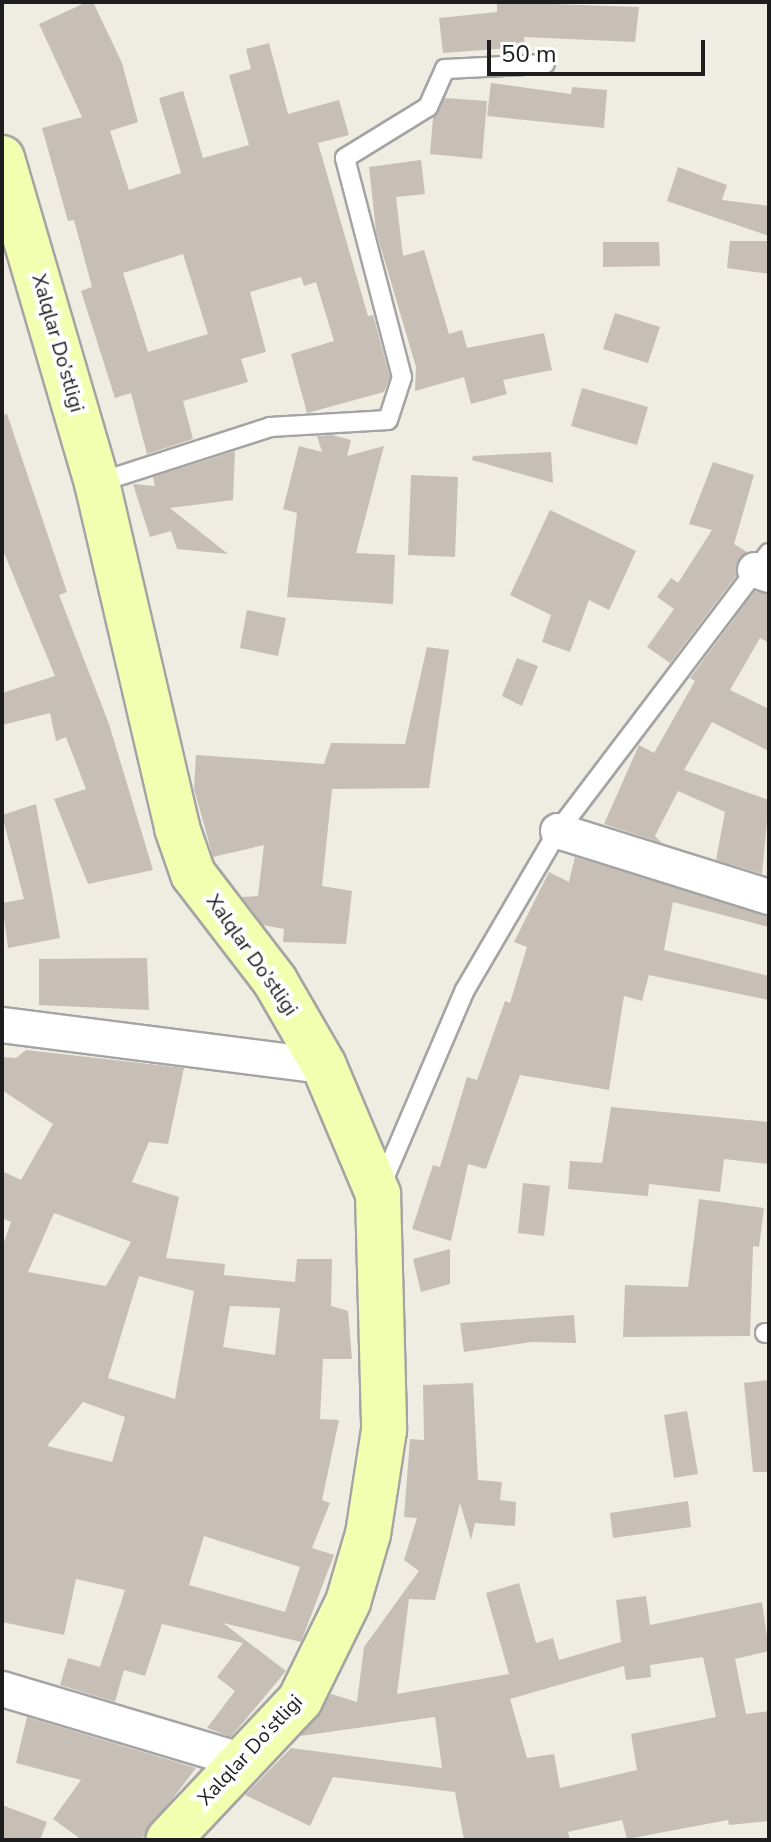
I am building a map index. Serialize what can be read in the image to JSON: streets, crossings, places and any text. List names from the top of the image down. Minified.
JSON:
{"streets":{"main road":["Xalqlar Do’stligi"]},"scale_bar":"50 m"}
